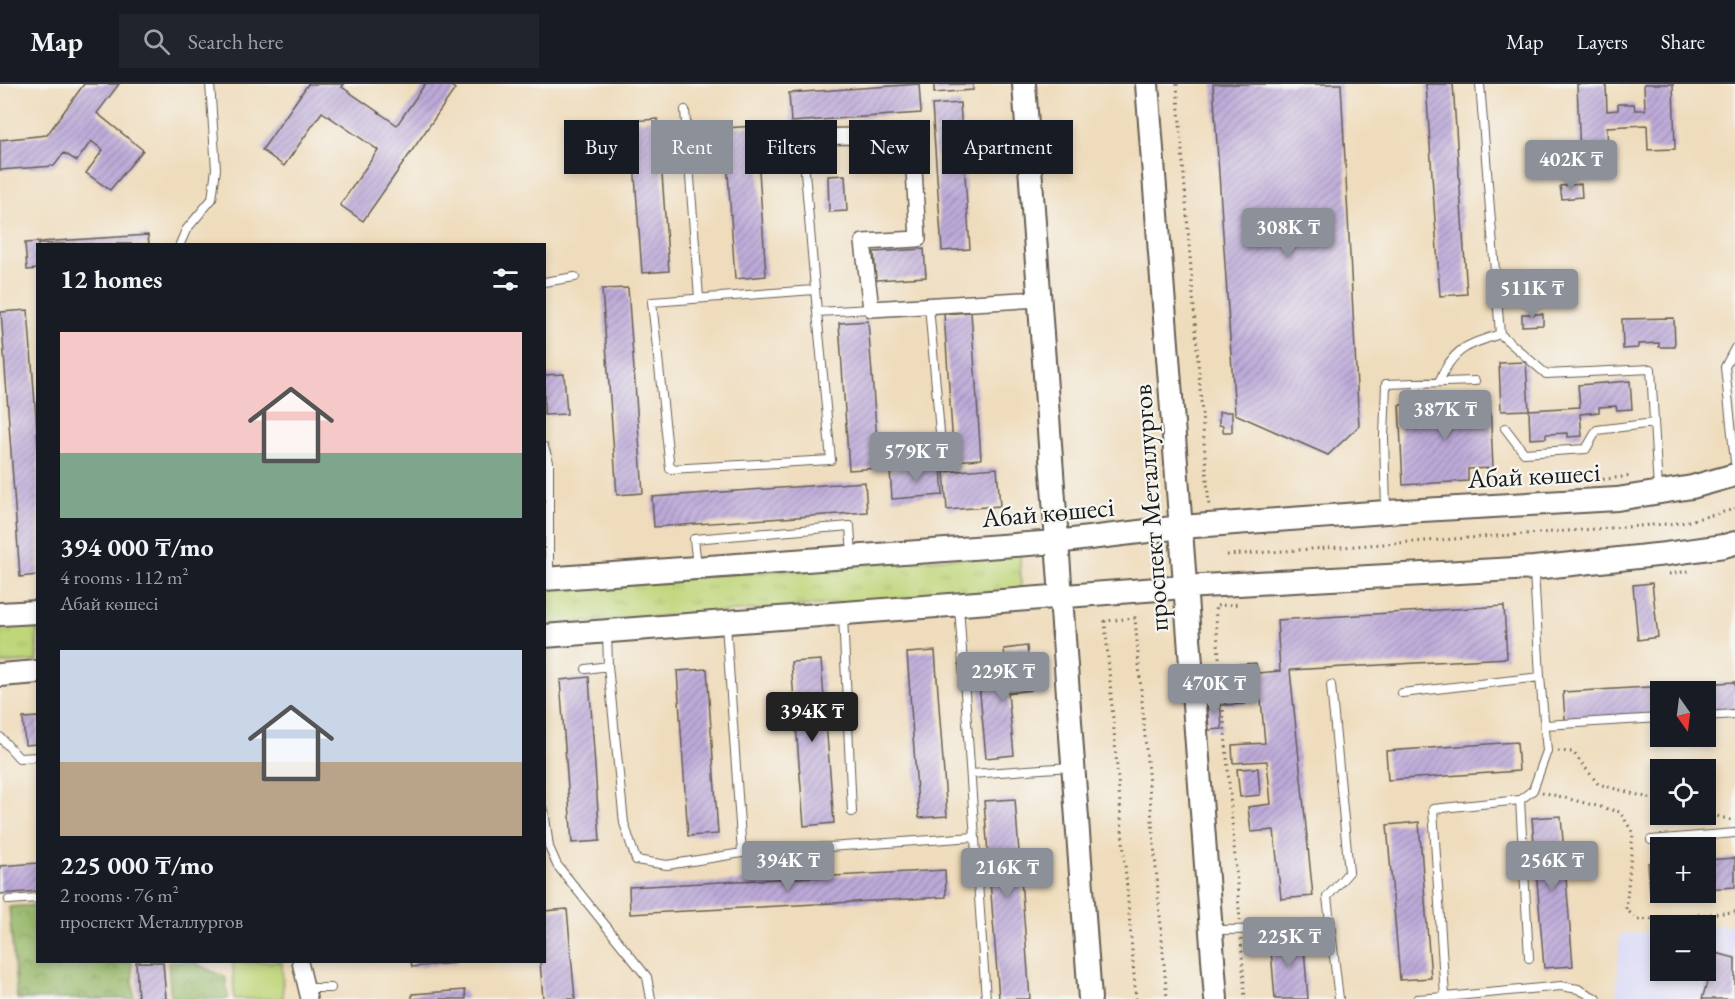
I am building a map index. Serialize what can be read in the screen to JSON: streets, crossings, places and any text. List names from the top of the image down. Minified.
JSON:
{"streets":{"street":["Абай көшесі","проспект Металлургов"]},"crossings":[["Абай көшесі","проспект Металлургов"]],"north":"bottom","page":{"header":"Map","search":"Search here","nav":["Map","Layers","Share"],"chip":["Buy","Rent","Filters","New","Apartment"],"price":["402K ₸","308K ₸","511K ₸","387K ₸","579K ₸","229K ₸","470K ₸","394K ₸","394K ₸","256K ₸","216K ₸","225K ₸"],"heading":"12 homes","list":[{"name":"394 000 ₸/mo","note":"4 rooms · 112 m² · Абай көшесі"},{"name":"225 000 ₸/mo","note":"2 rooms · 76 m² · проспект Металлургов"}],"map_buttons":["+","−"]}}
